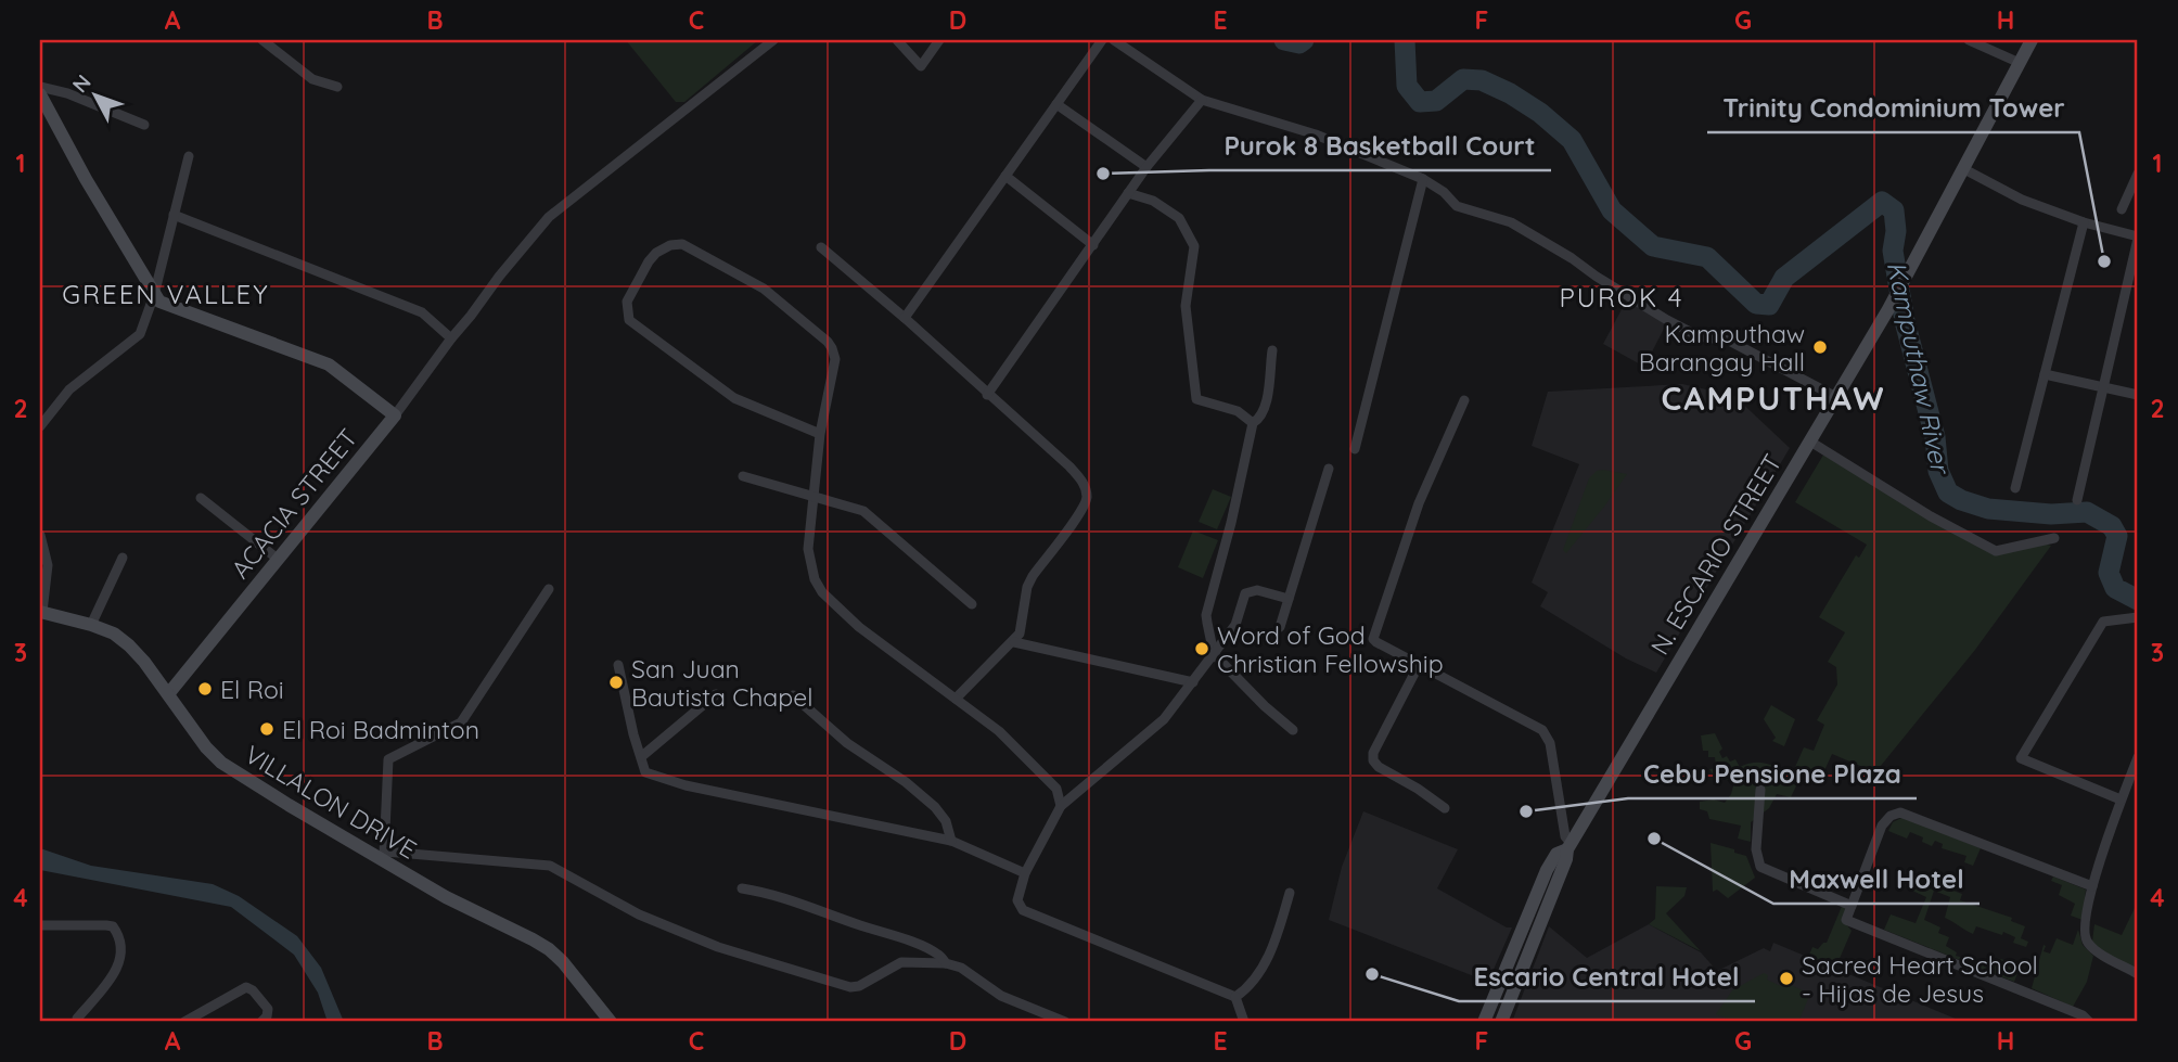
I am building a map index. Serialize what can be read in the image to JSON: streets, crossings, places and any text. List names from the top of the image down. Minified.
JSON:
{"streets":{"street":["ACACIA STREET","N. ESCARIO STREET","VILLALON DRIVE"]},"crossings":[["ACACIA STREET","VILLALON DRIVE"]],"districts":["GREEN VALLEY","PUROK 4","CAMPUTHAW"],"water":["Kamputhaw River"],"places":["Purok 8 Basketball Court","Trinity Condominium Tower","Kamputhaw Barangay Hall","Word of God Christian Fellowship","San Juan Bautista Chapel","El Roi","El Roi Badminton","Cebu Pensione Plaza","Maxwell Hotel","Escario Central Hotel","Sacred Heart School - Hijas de Jesus"],"north":"top left","grid":{"columns":["A","B","C","D","E","F","G","H"],"rows":["1","2","3","4"]}}
